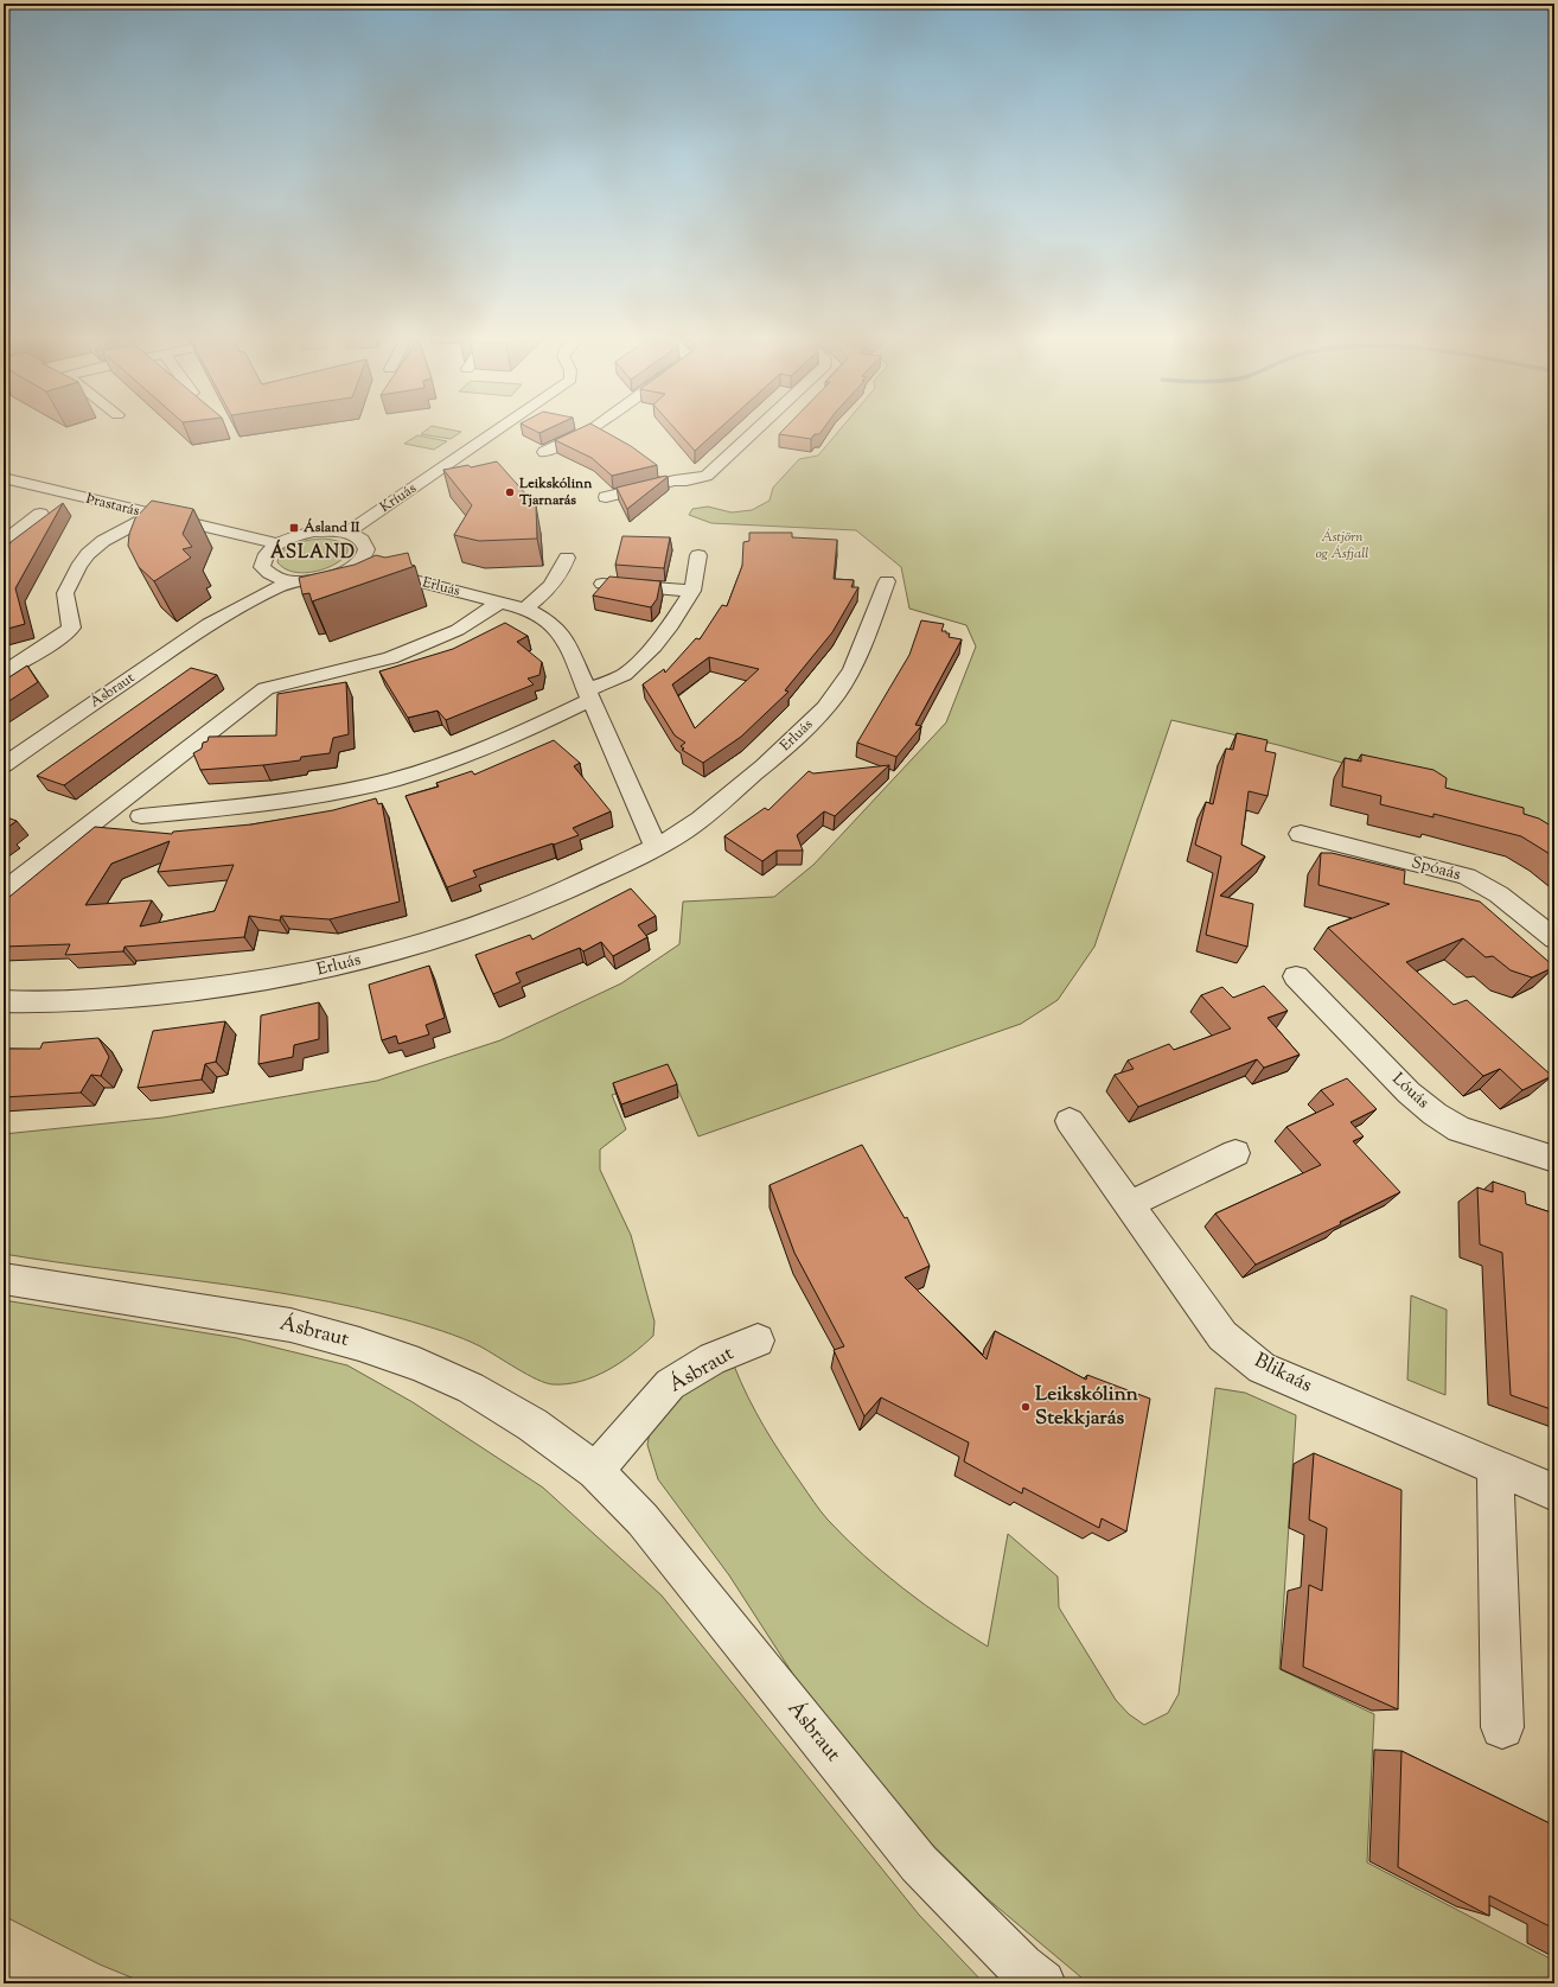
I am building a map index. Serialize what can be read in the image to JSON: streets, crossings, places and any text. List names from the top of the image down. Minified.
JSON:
{"streets":{"street":["Kríuás","Þrastarás","Erluás","Ásbraut","Spóaás","Lóuás","Blikaás"]},"crossings":[["Þrastarás","Ásbraut"]],"districts":["ÁSLAND"],"parks":["Ástjörn og Ásfjall"],"places":{"other":["Leikskólinn Tjarnarás","Leikskólinn Stekkjarás"],"transit":["Ásland II"]}}
